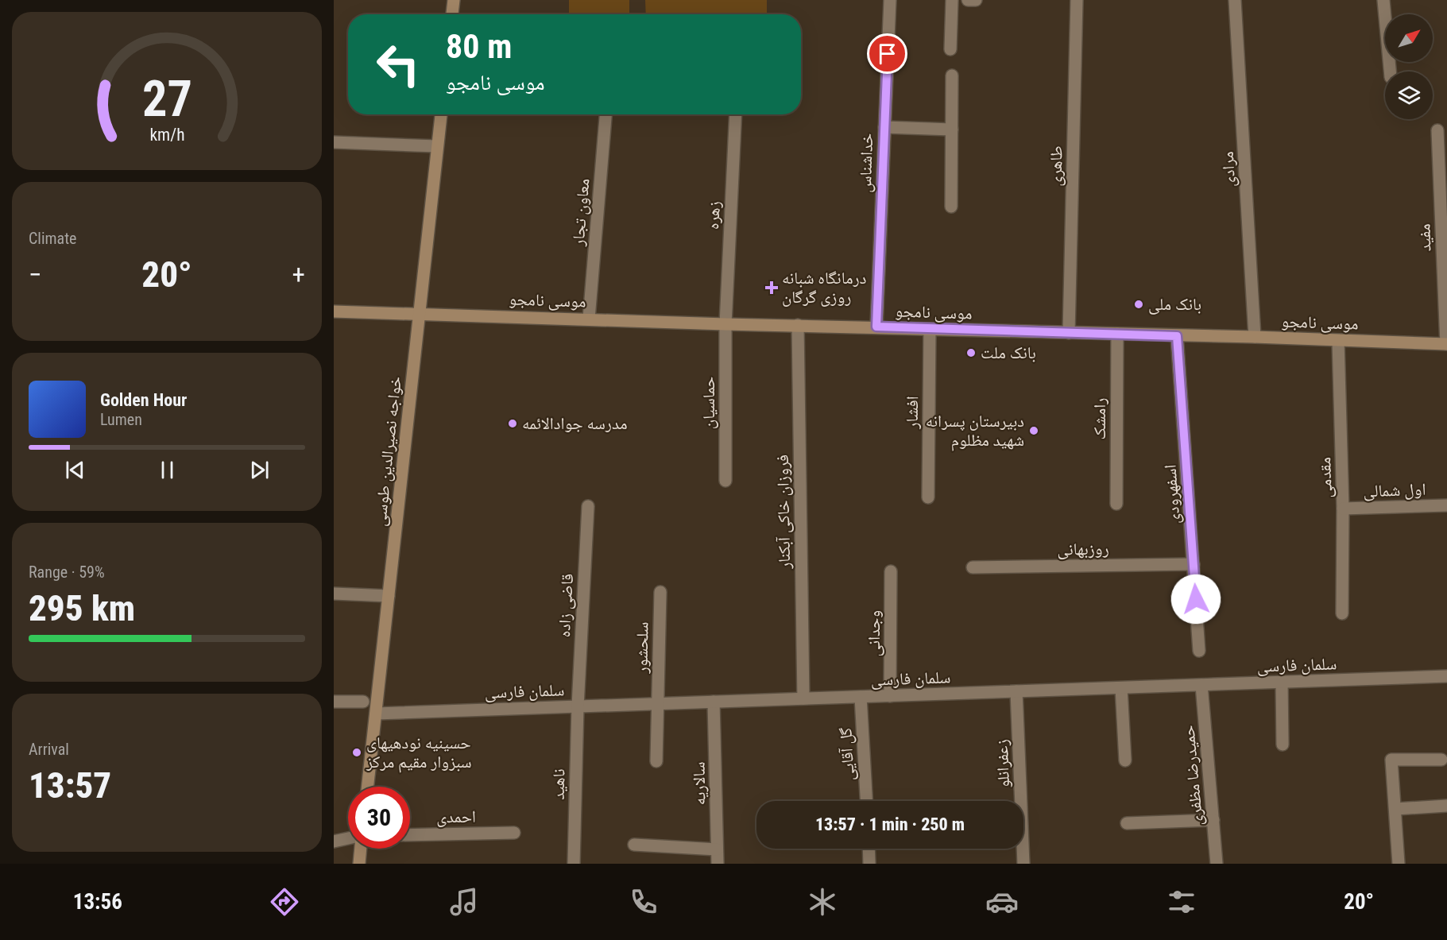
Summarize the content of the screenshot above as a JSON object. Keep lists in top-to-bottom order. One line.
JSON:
{"streets":{"main road":["موسی نامجو","خواجه نصیرالدین طوسی"],"street":["خداشناس","طاهری","مرادی","معاون تجار","زهره","مفید","حماسیان","افشار","رامشک","مقدمی","اول شمالی","اسفهرودی","فروزان خاکی آبکنار","روزبهانی","قاضی زاده","وجدانی","سلحشور","سلمان فارسی","گل آقایی","زعفرانلو","حمیدرضا مظفری","سالاریه","ناهید","احمدی"]},"crossings":[["خداشناس","موسی نامجو"],["طاهری","موسی نامجو"],["مرادی","موسی نامجو"],["معاون تجار","موسی نامجو"],["زهره","موسی نامجو"],["زهره","حماسیان"],["مفید","موسی نامجو"],["موسی نامجو","حماسیان"],["موسی نامجو","افشار"],["موسی نامجو","رامشک"],["موسی نامجو","خواجه نصیرالدین طوسی"],["موسی نامجو","مقدمی"],["موسی نامجو","اسفهرودی"],["موسی نامجو","فروزان خاکی آبکنار"],["خواجه نصیرالدین طوسی","سلمان فارسی"],["مقدمی","اول شمالی"],["اسفهرودی","روزبهانی"],["فروزان خاکی آبکنار","سلمان فارسی"],["قاضی زاده","سلمان فارسی"],["قاضی زاده","ناهید"],["وجدانی","سلمان فارسی"],["سلحشور","سلمان فارسی"],["سلمان فارسی","گل آقایی"],["سلمان فارسی","زعفرانلو"],["سلمان فارسی","حمیدرضا مظفری"],["سلمان فارسی","سالاریه"],["سلمان فارسی","ناهید"]],"places":{"health":["درمانگاه شبانه روزی گرگان"],"other":["بانک ملی","بانک ملت","مدرسه جوادالائمه","دبیرستان پسرانه شهید مظلوم","حسینیه نودهیهای سبزوار مقیم مرکز"]},"north":"top right","page":{"turn":["80 m","موسی نامجو"],"tile":["Climate",["Range · 59%","295 km"],["Arrival","13:57"]],"heat":["−","20°","+"],"song":["Golden Hour","Lumen"],"limit":"30","trip":"13:57 · 1 min · 250 m","tabs":["13:56","20°"],"gauge":["27","km/h"]}}
